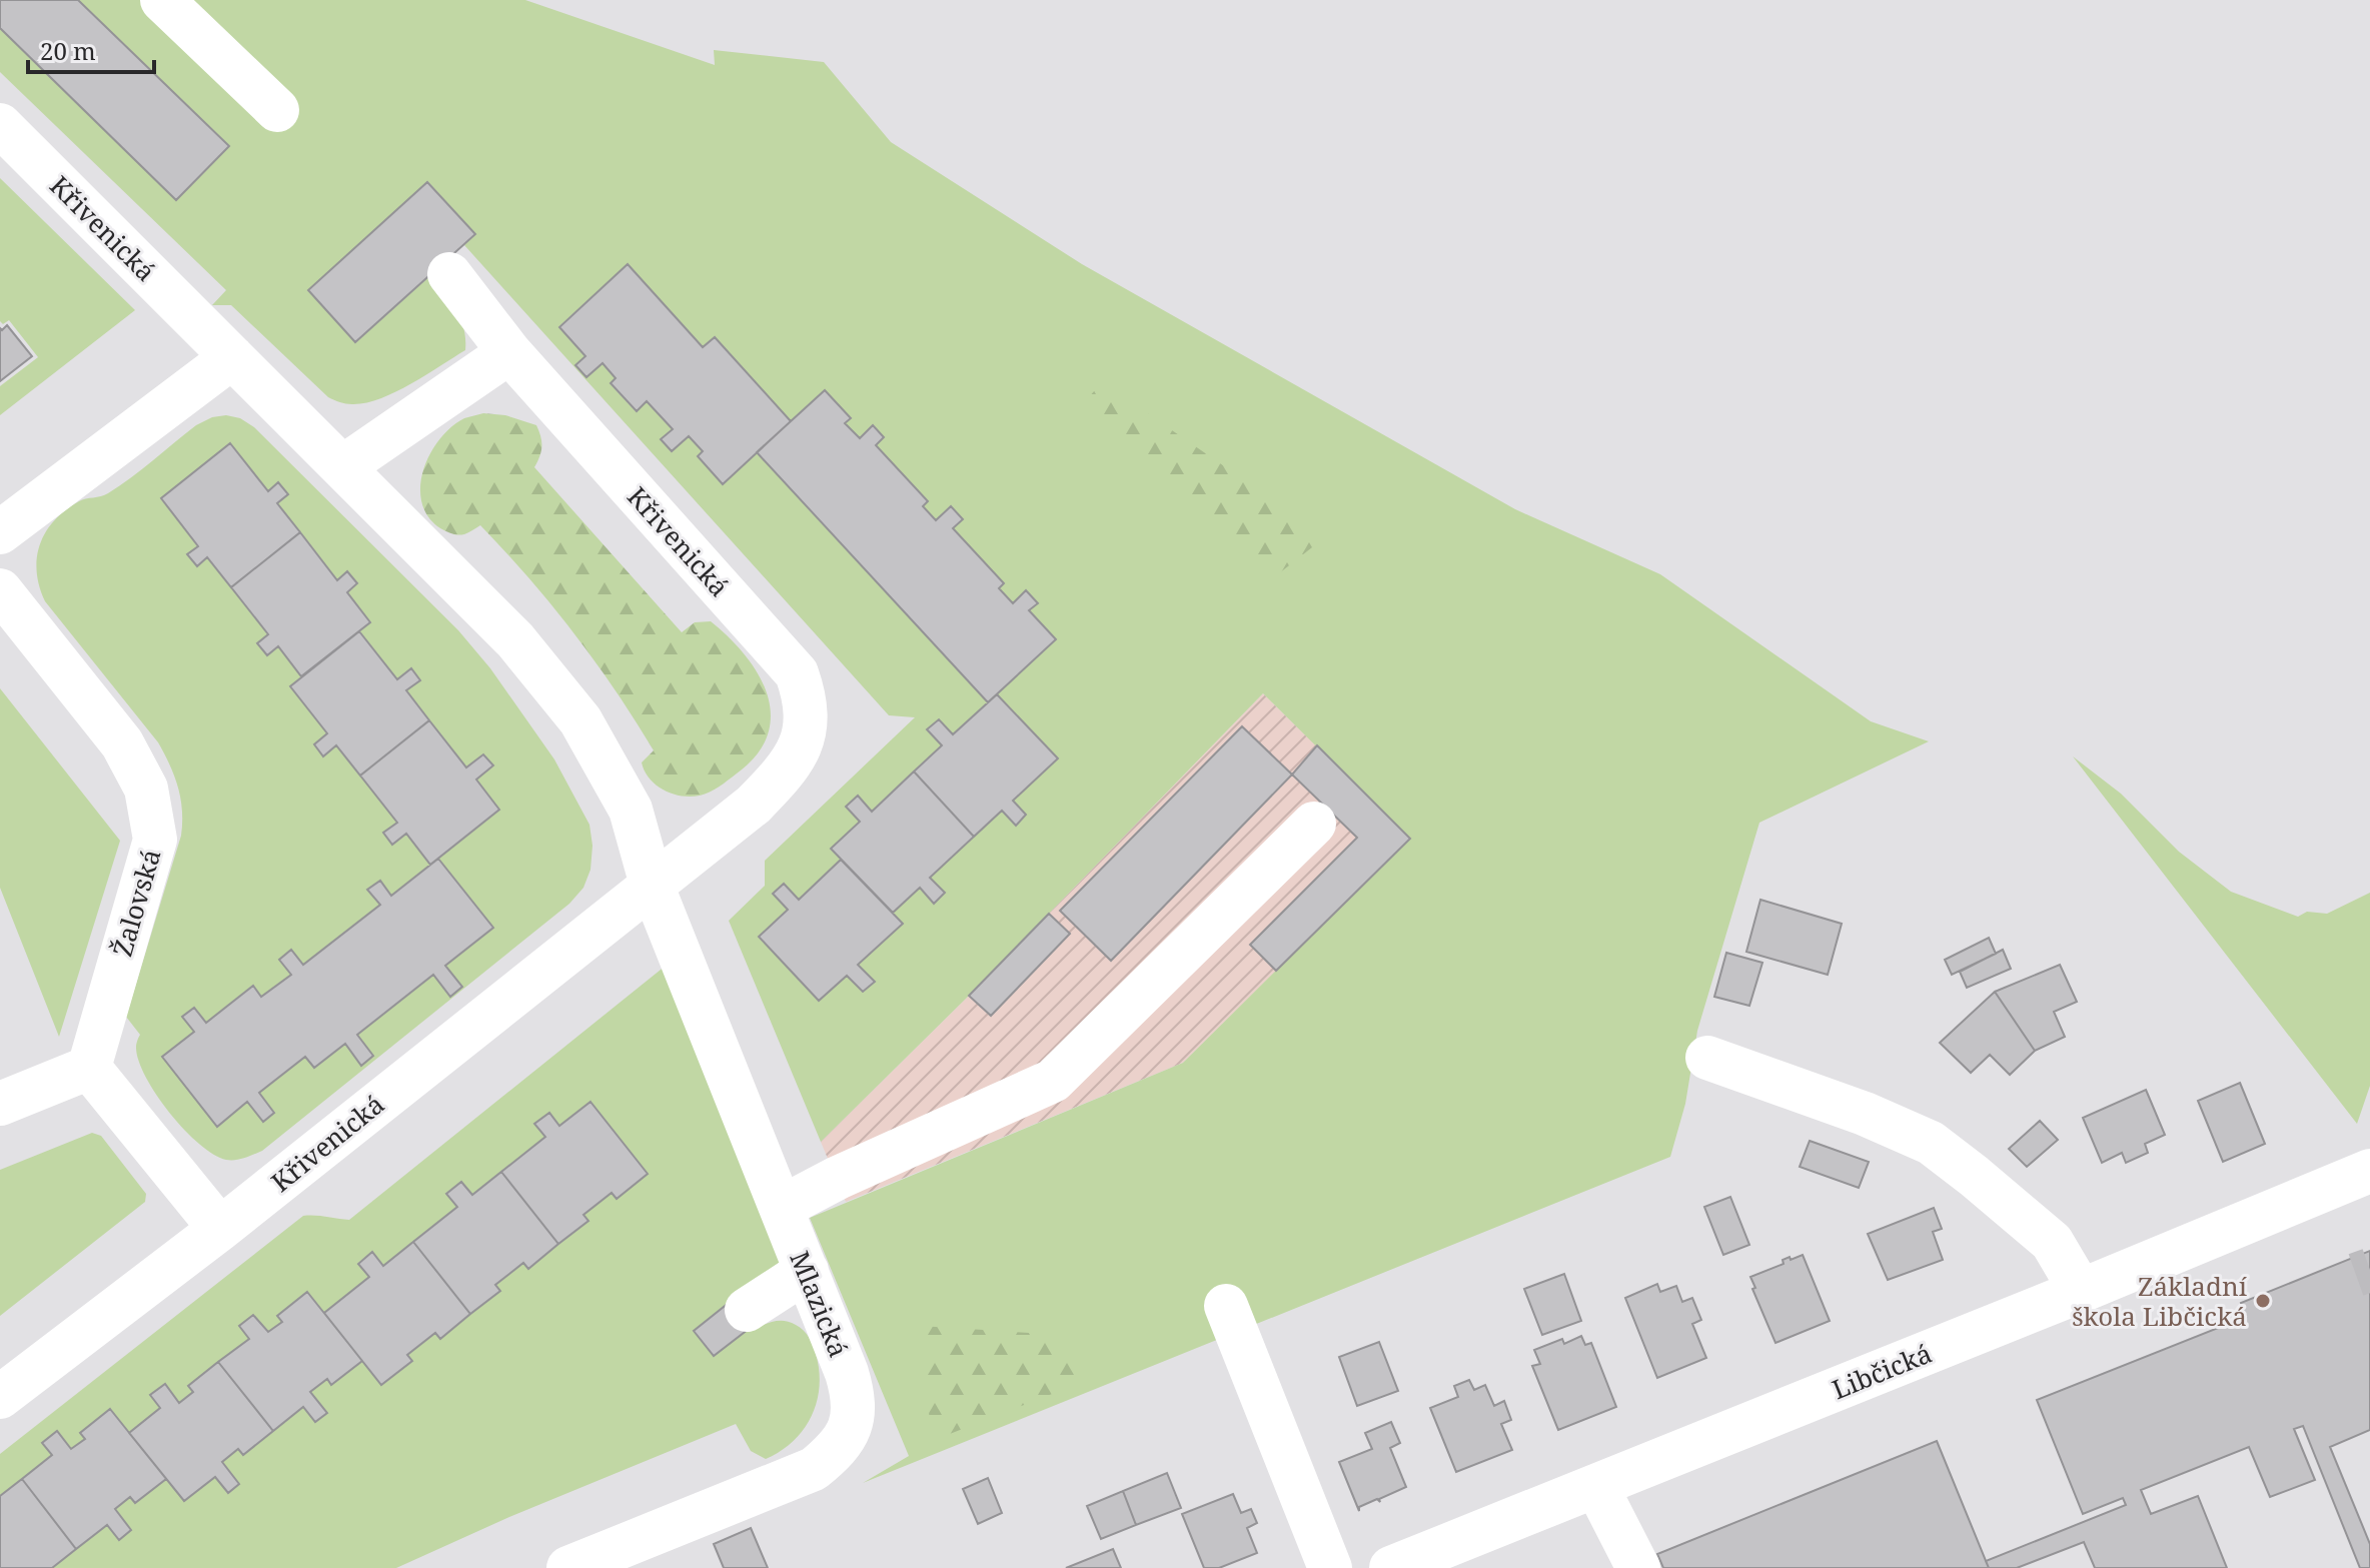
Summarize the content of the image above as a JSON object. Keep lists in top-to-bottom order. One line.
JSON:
{"streets":{"street":["Křivenická","Žalovská","Mlazická","Libčická"]},"crossings":[["Křivenická","Mlazická"]],"places":["Základní škola Libčická"],"scale_bar":"20 m"}
